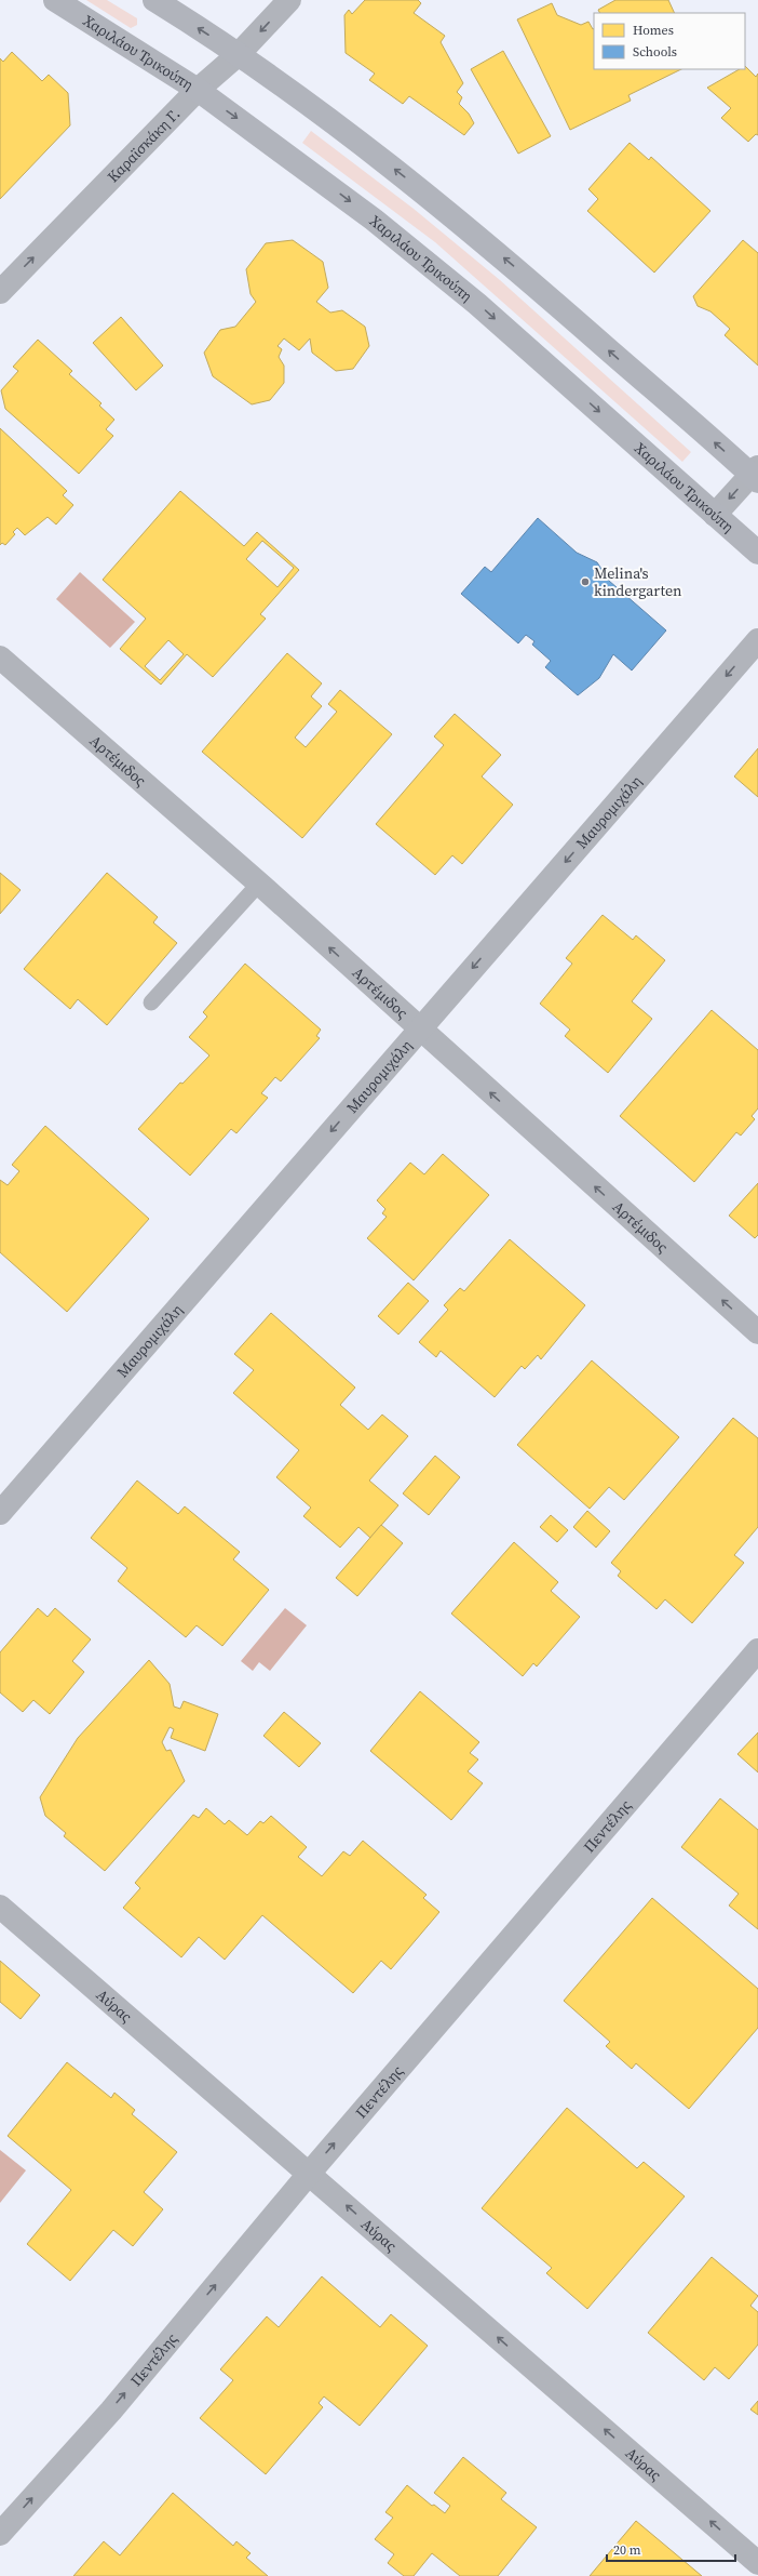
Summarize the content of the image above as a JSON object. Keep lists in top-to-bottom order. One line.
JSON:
{"streets":{"street":["Χαριλάου Τρικούπη","Καραϊσκάκη Γ.","Αρτέμιδος","Μαυρομιχάλη","Πεντέλης","Αύρας"]},"crossings":[["Χαριλάου Τρικούπη","Καραϊσκάκη Γ."],["Αρτέμιδος","Μαυρομιχάλη"],["Πεντέλης","Αύρας"]],"one_way":["Αρτέμιδος","Μαυρομιχάλη","Πεντέλης","Αύρας"],"places":["Melina's kindergarten"],"legend":["Homes","Schools"],"scale_bar":"20 m"}
